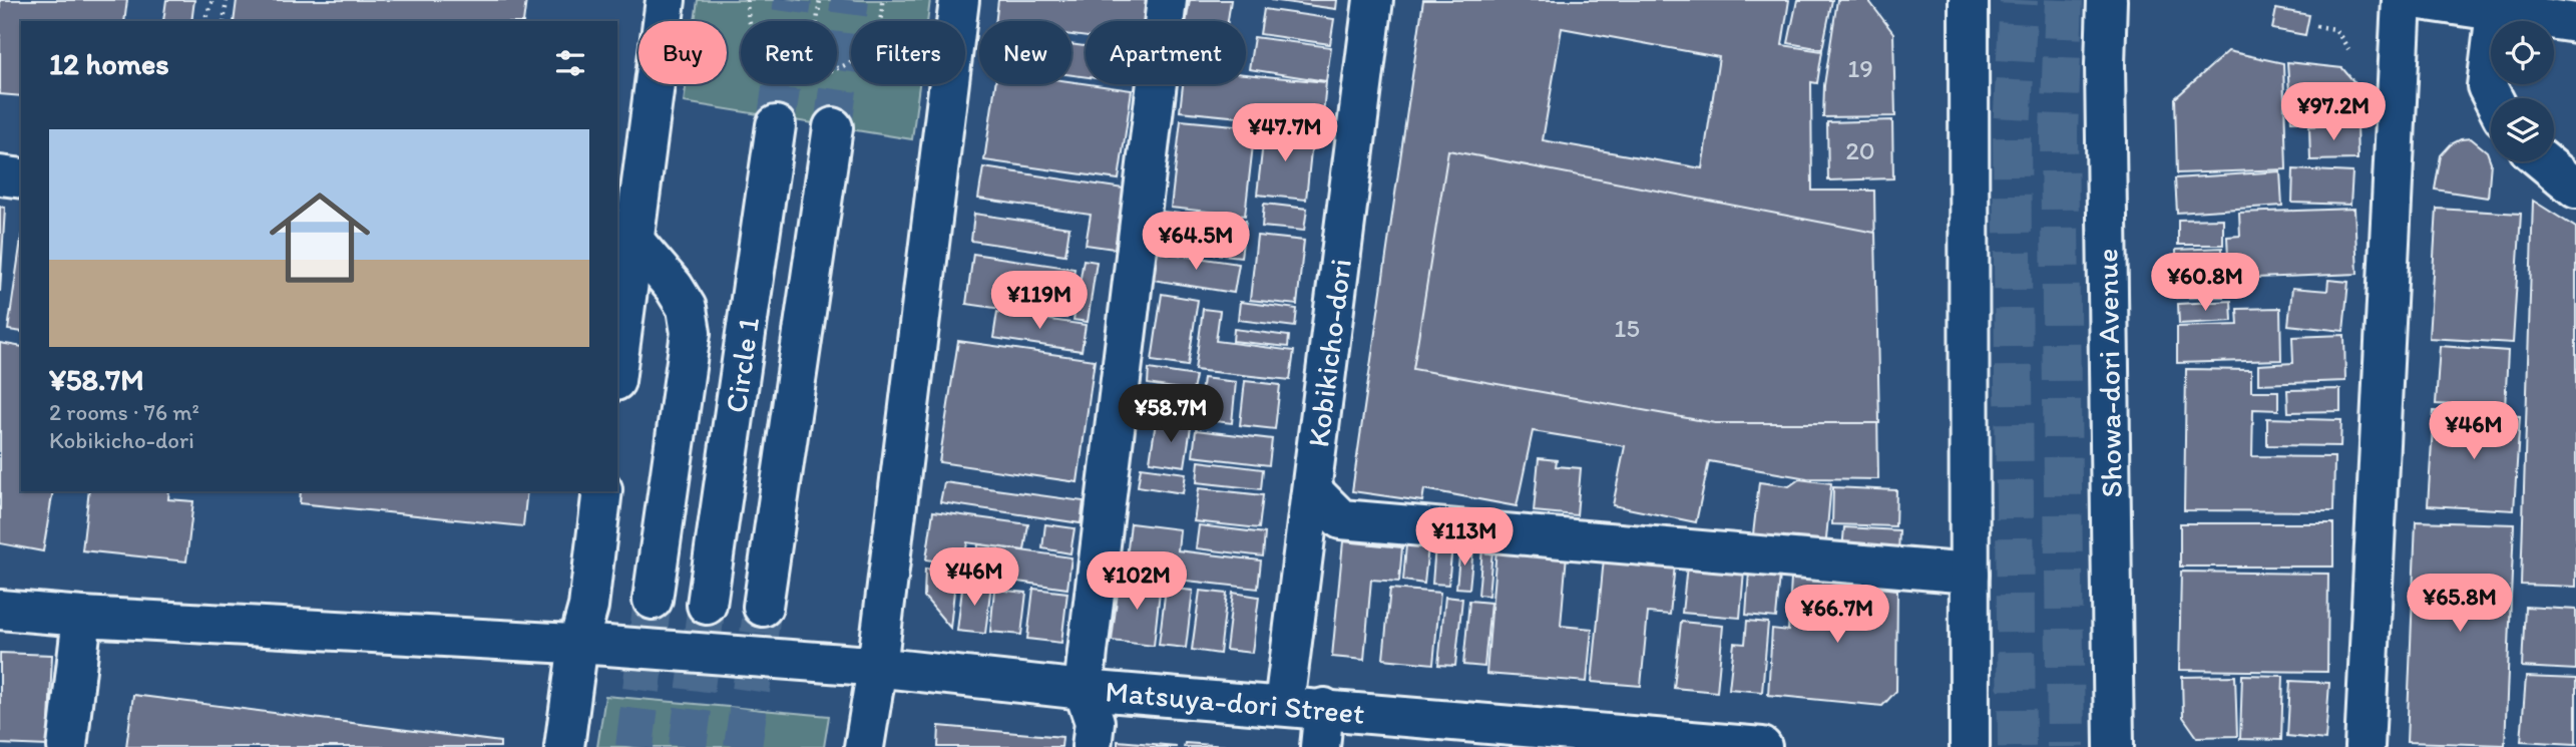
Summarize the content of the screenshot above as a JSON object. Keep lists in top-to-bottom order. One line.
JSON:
{"streets":{"main road":["Kobikicho-dori","Circle 1","Showa-dori Avenue","Matsuya-dori Street"]},"crossings":[["Kobikicho-dori","Matsuya-dori Street"]],"house_numbers":["19","20","15"],"page":{"chip":["Buy","Rent","Filters","New","Apartment"],"heading":"12 homes","price":["¥97.2M","¥47.7M","¥64.5M","¥60.8M","¥119M","¥58.7M","¥46M","¥113M","¥46M","¥102M","¥65.8M","¥66.7M"],"list":[{"name":"¥58.7M","note":"2 rooms · 76 m² · Kobikicho-dori"}]}}
